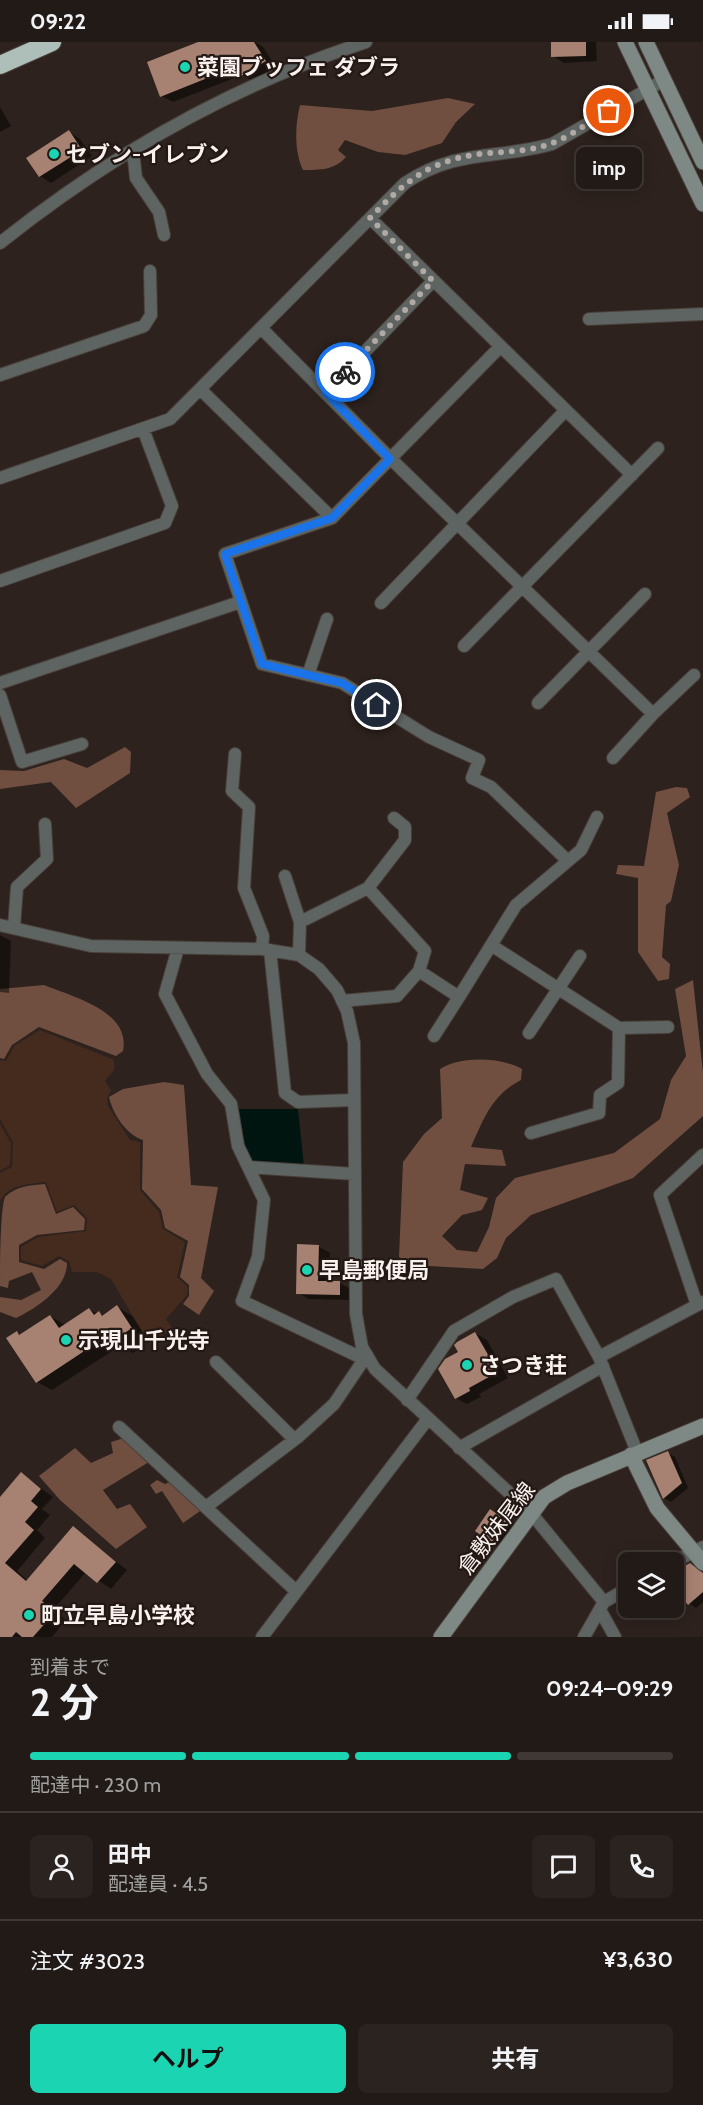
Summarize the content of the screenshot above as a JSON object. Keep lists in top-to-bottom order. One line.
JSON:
{"streets":{"main road":["倉敷妹尾線"]},"places":["菜園ブッフェ ダブラ","imp","セブン-イレブン","早島郵便局","示現山千光寺","さつき荘","町立早島小学校"],"page":{"status":"09:22","bubble":"imp","heading":["2 分","到着まで","09:24–09:29"],"panel":["田中","配達員 · 4.5","注文 #3023","¥3,630"],"bar":"配達中 · 230 m","buttons":["ヘルプ","共有"]}}
